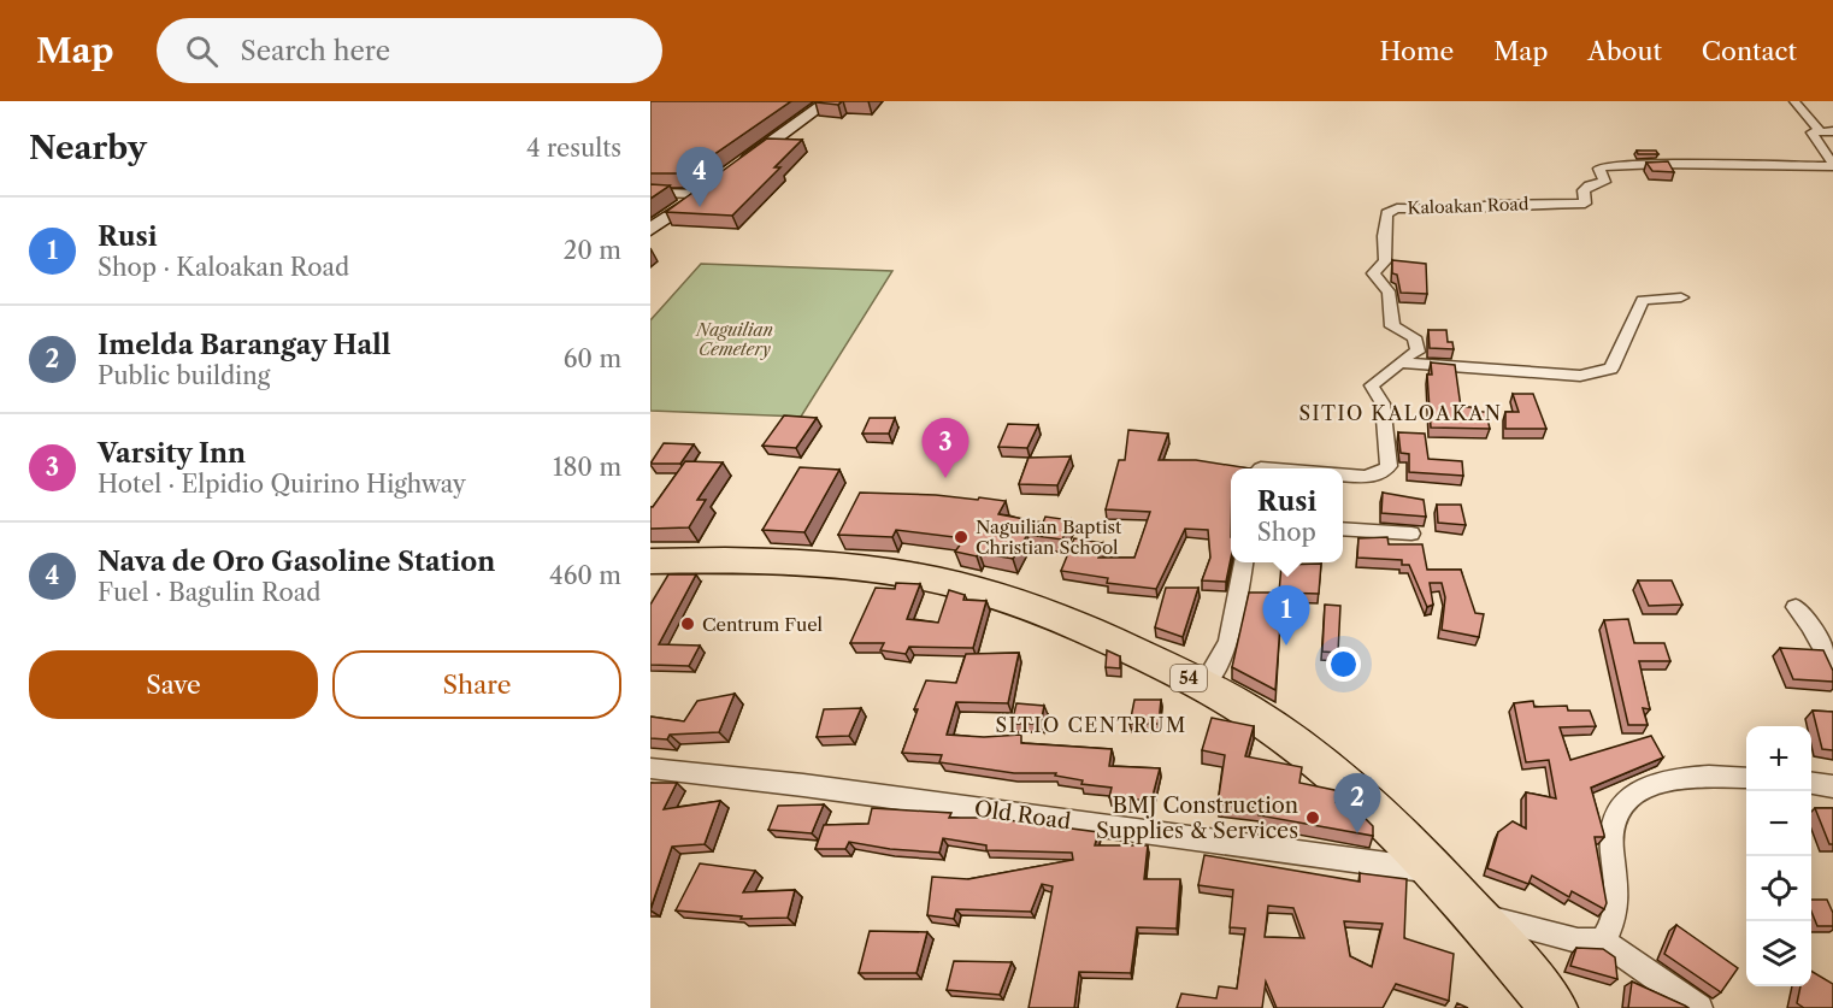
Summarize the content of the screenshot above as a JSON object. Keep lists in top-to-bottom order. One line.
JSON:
{"streets":{"highway":["54"],"street":["Kaloakan Road","Old Road"]},"crossings":[["54","Old Road"]],"districts":["SITIO KALOAKAN","SITIO CENTRUM"],"parks":["Naguilian Cemetery"],"places":["Naguilian Baptist Christian School","Centrum Fuel","BMJ Construction Supplies & Services"],"page":{"header":"Map","search":"Search here","nav":["Home","Map","About","Contact"],"heading":["Nearby","4 results"],"pins":["4","3","1","2"],"list":[{"mark":"1","name":"Rusi","note":"Shop · Kaloakan Road","value":"20 m"},{"mark":"2","name":"Imelda Barangay Hall","note":"Public building","value":"60 m"},{"mark":"3","name":"Varsity Inn","note":"Hotel · Elpidio Quirino Highway","value":"180 m"},{"mark":"4","name":"Nava de Oro Gasoline Station","note":"Fuel · Bagulin Road","value":"460 m"}],"popup":["Rusi","Shop"],"buttons":["Save","Share"],"map_buttons":["+","−"]}}
